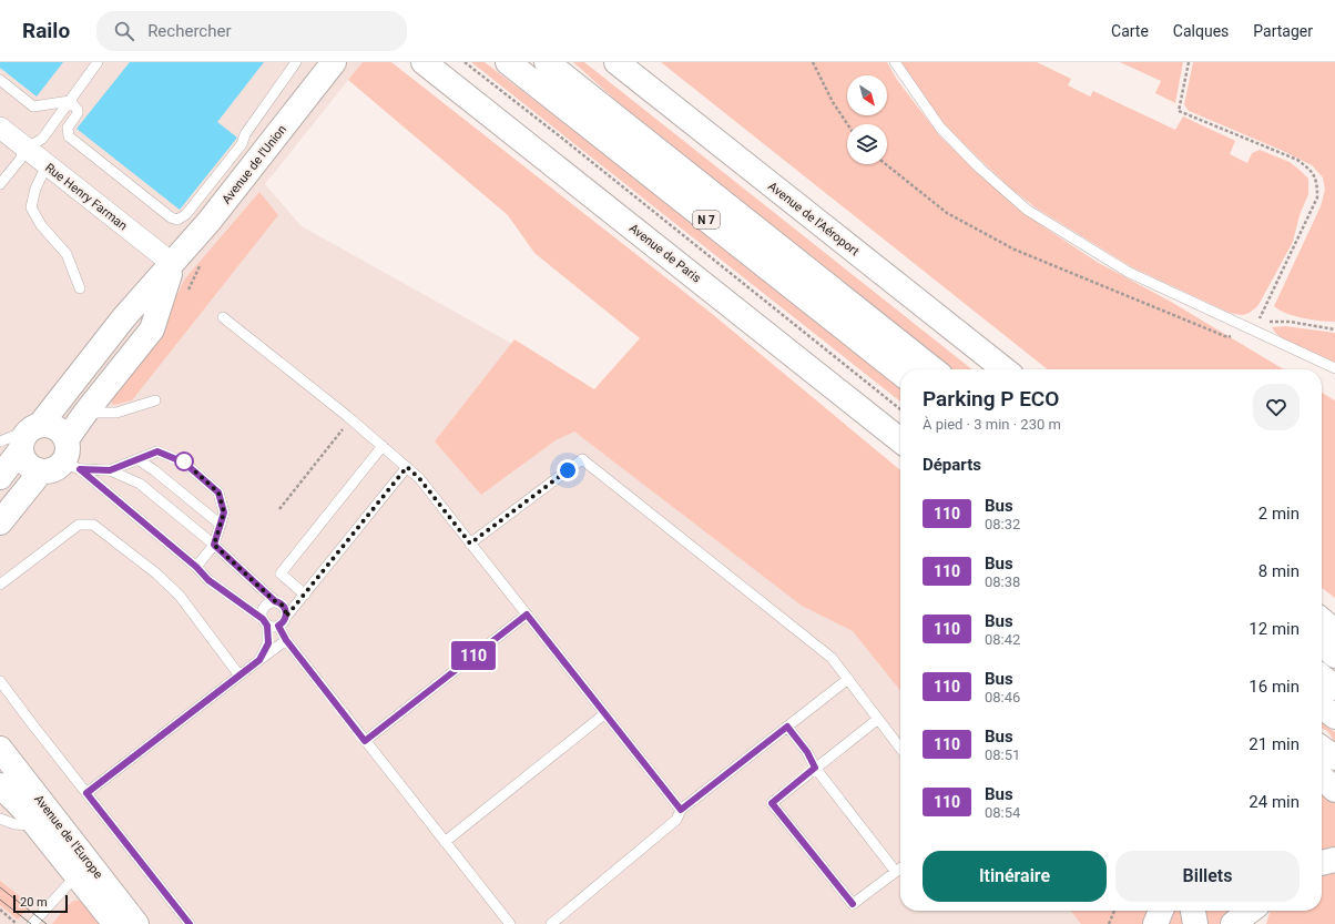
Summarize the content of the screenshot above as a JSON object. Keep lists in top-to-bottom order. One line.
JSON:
{"streets":{"main road":["Avenue de l'Union","Avenue de l'Aéroport","N 7","Avenue de Paris","Avenue de l'Europe"],"street":["Rue Henry Farman"]},"crossings":[["Avenue de l'Union","Rue Henry Farman"]],"lines":["bus line 110"],"scale_bar":"20 m","north":"bottom right","page":{"header":"Railo","search":"Rechercher","nav":["Carte","Calques","Partager"],"on_map":"110","heading":[["Parking P ECO","À pied · 3 min · 230 m"],"Départs"],"list":[{"mark":"110","name":"Bus","note":"08:32","value":"2 min"},{"mark":"110","name":"Bus","note":"08:38","value":"8 min"},{"mark":"110","name":"Bus","note":"08:42","value":"12 min"},{"mark":"110","name":"Bus","note":"08:46","value":"16 min"},{"mark":"110","name":"Bus","note":"08:51","value":"21 min"},{"mark":"110","name":"Bus","note":"08:54","value":"24 min"}],"buttons":["Itinéraire","Billets"],"scale":"20 m"}}
